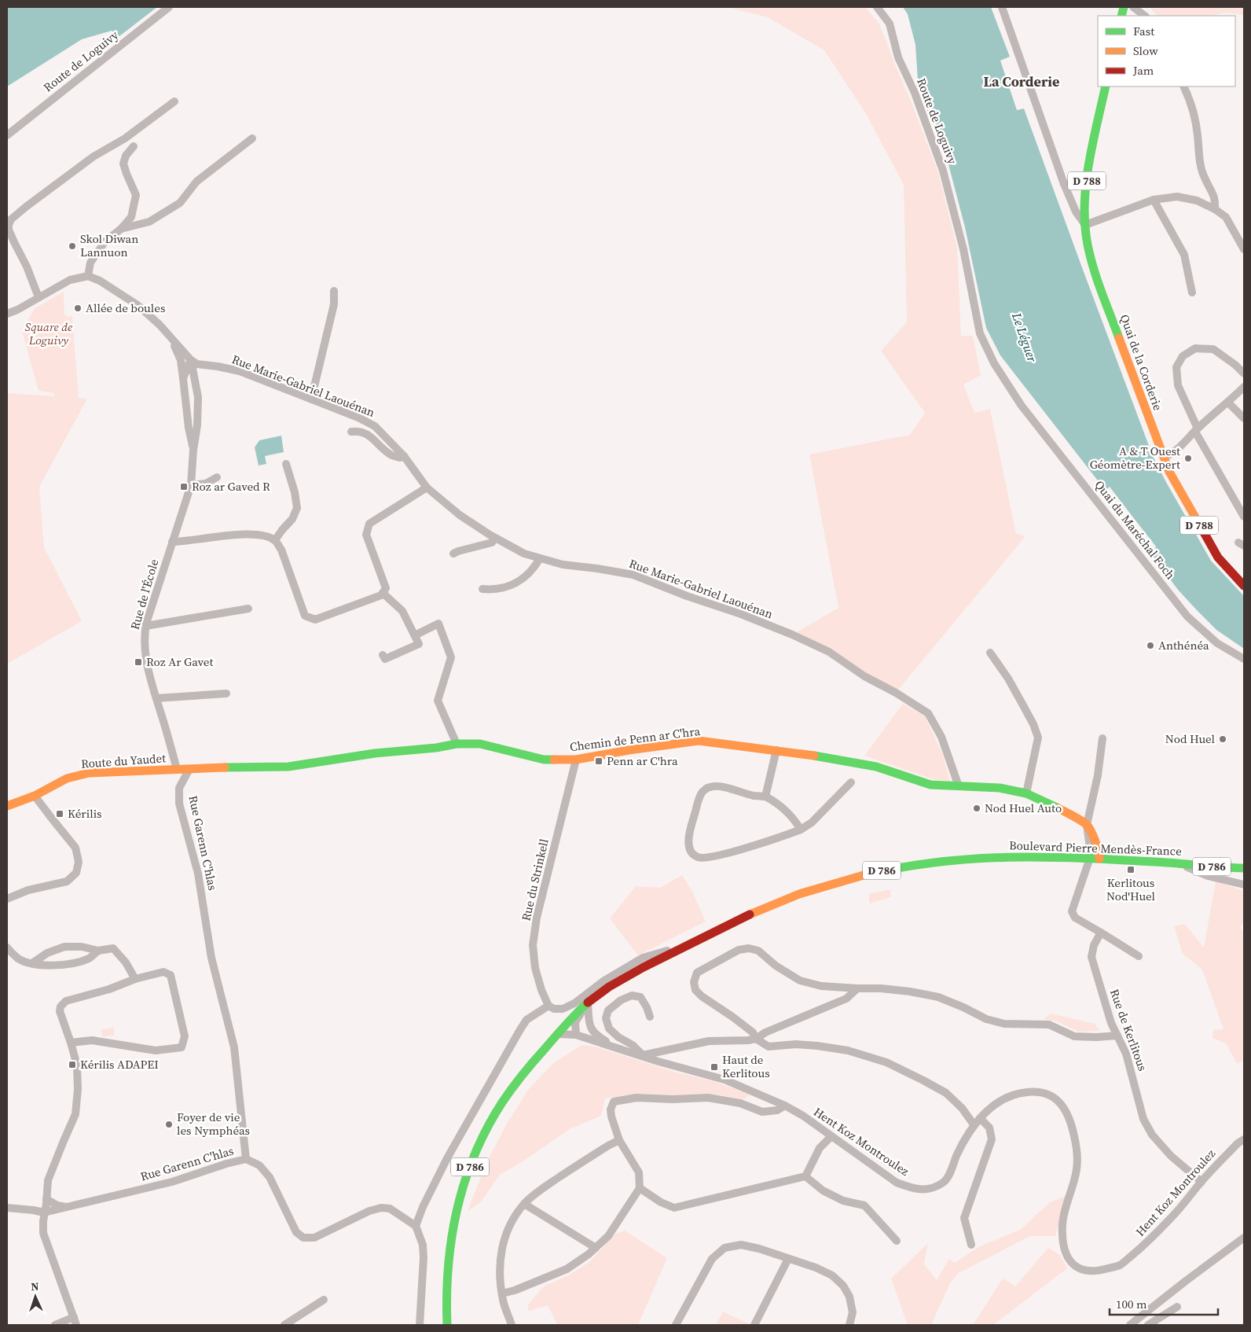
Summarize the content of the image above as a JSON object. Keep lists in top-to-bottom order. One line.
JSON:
{"streets":{"main road":["D 788","Quai de la Corderie","Chemin de Penn ar C'hra","Route du Yaudet","Boulevard Pierre Mendès-France","D 786"],"street":["Route de Loguivy","Rue Marie-Gabriel Laouénan","Quai du Maréchal Foch","Rue de l'École","Rue Garenn C'hlas","Rue du Strinkell","Rue de Kerlitous","Hent Koz Montroulez"]},"crossings":[["Route de Loguivy","Quai du Maréchal Foch"],["D 788","Quai de la Corderie"],["Rue Marie-Gabriel Laouénan","Rue de l'École"],["Rue Marie-Gabriel Laouénan","Chemin de Penn ar C'hra"],["Rue de l'École","Chemin de Penn ar C'hra"],["Rue de l'École","Route du Yaudet"],["Chemin de Penn ar C'hra","Route du Yaudet"],["Chemin de Penn ar C'hra","Rue Garenn C'hlas"],["Chemin de Penn ar C'hra","Rue du Strinkell"],["Boulevard Pierre Mendès-France","Hent Koz Montroulez"],["Rue de Kerlitous","Hent Koz Montroulez"]],"districts":["La Corderie"],"water":["Le Léguer"],"parks":["Square de Loguivy"],"places":{"other":["Skol Diwan Lannuon","Allée de boules","A & T Ouest Géomètre-Expert","Anthénéa","Nod Huel","Nod Huel Auto","Foyer de vie les Nymphéas"],"transit":["Roz ar Gaved R","Roz Ar Gavet","Penn ar C'hra","Kérilis","Kerlitous Nod'Huel","Kérilis ADAPEI","Haut de Kerlitous"]},"legend":["Fast","Slow","Jam"],"scale_bar":"100 m","north":"top"}
